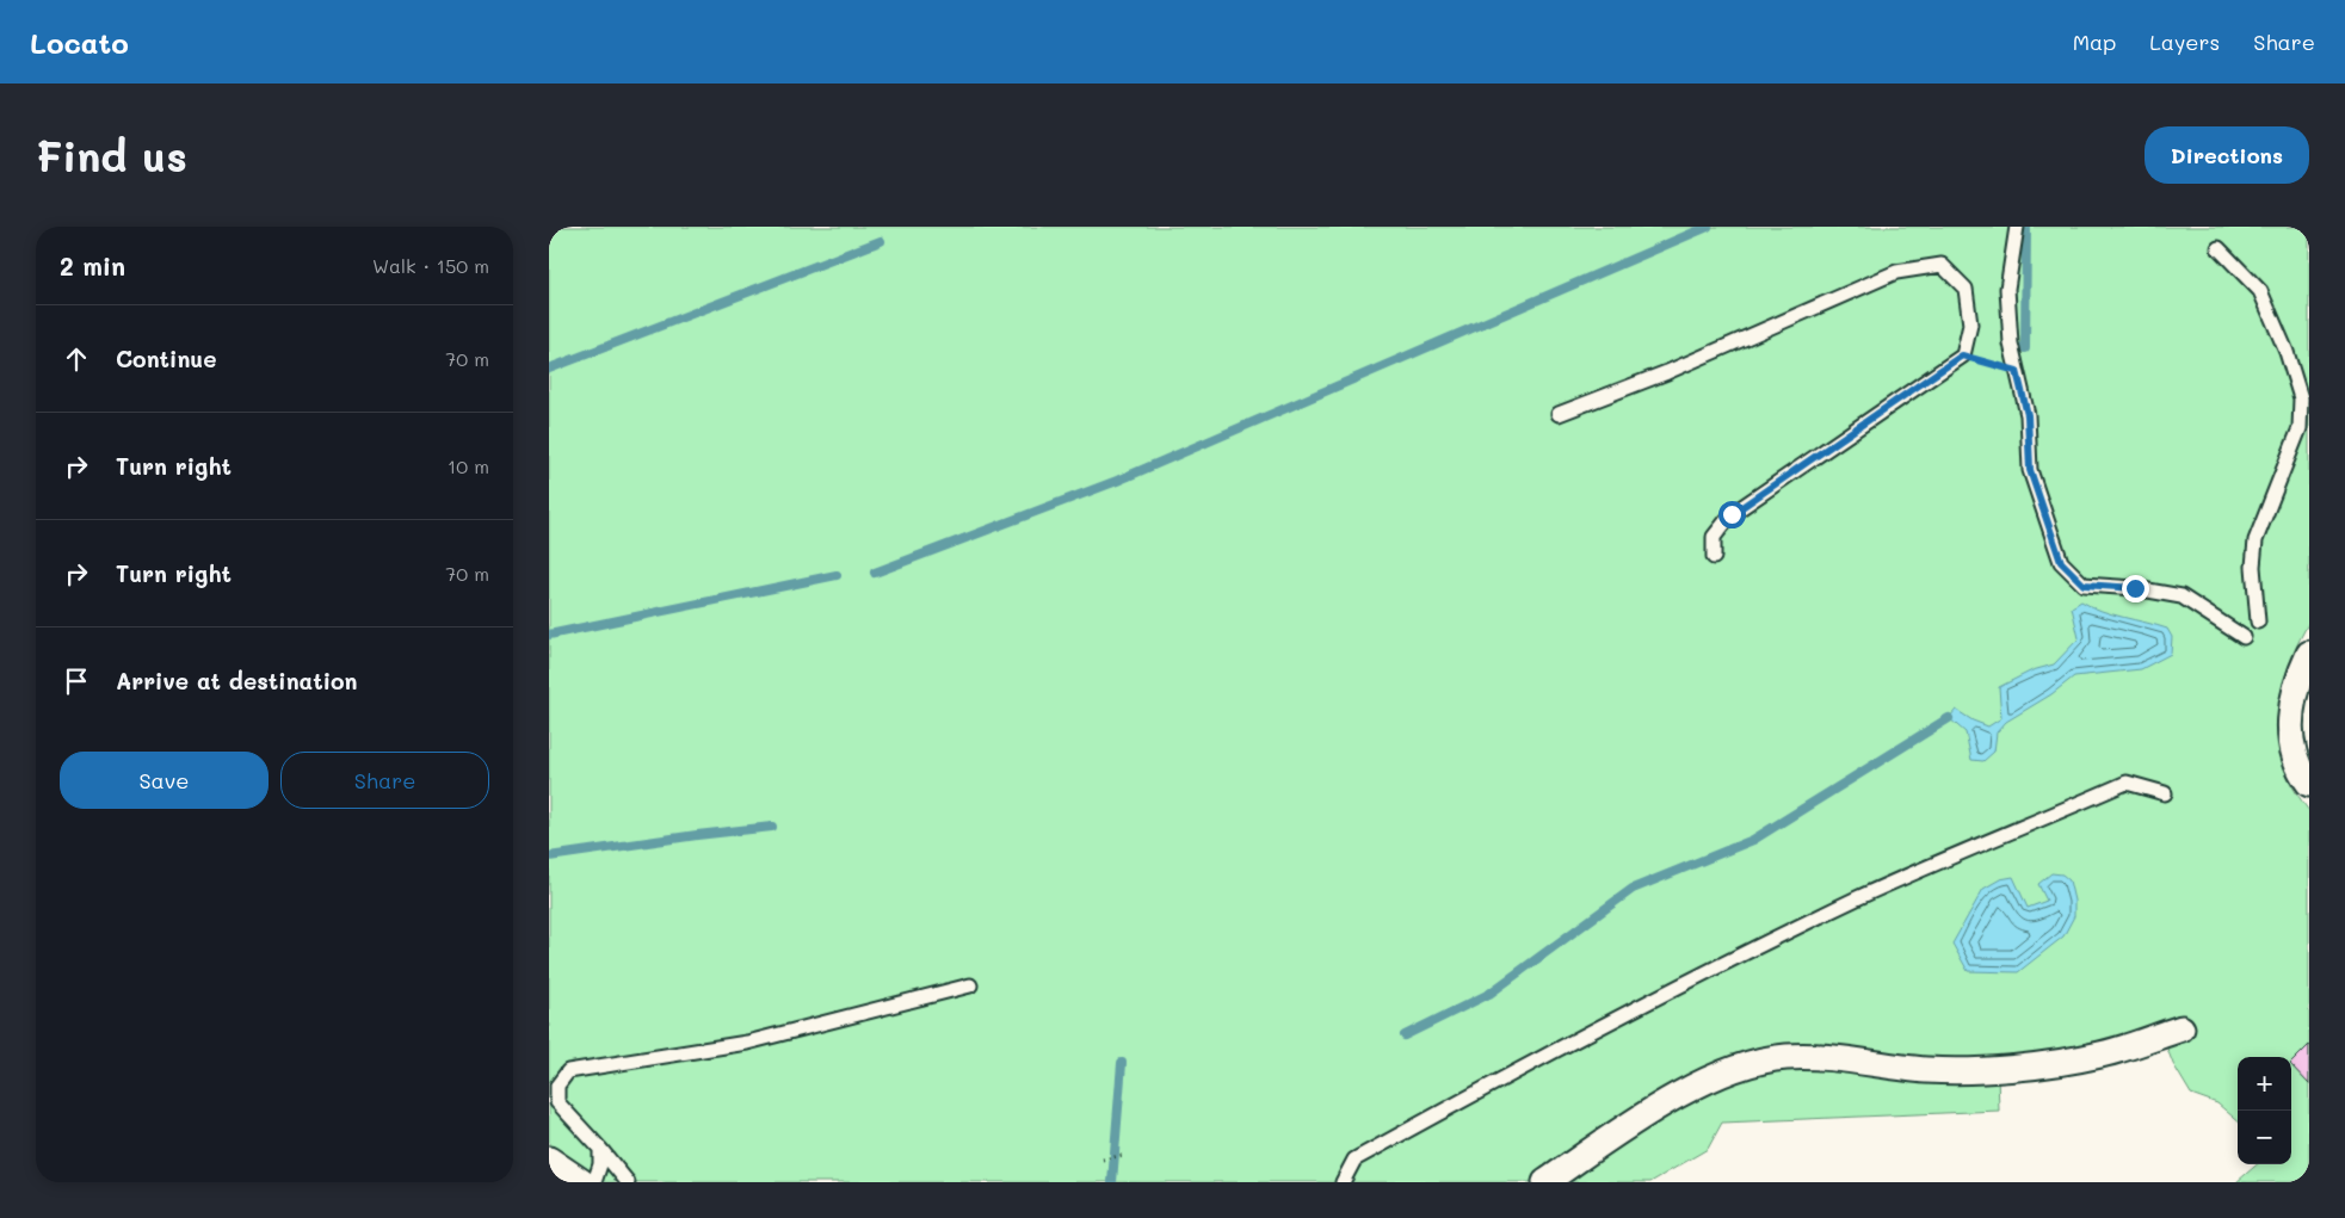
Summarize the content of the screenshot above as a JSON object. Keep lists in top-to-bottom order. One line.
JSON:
{"page":{"header":"Locato","nav":["Map","Layers","Share"],"buttons":["Directions",["Save","Share"]],"title":"Find us","heading":["2 min","Walk · 150 m"],"list":[["Continue","70 m"],["Turn right","10 m"],["Turn right","70 m"],"Arrive at destination"],"map_buttons":["+","−"]}}
